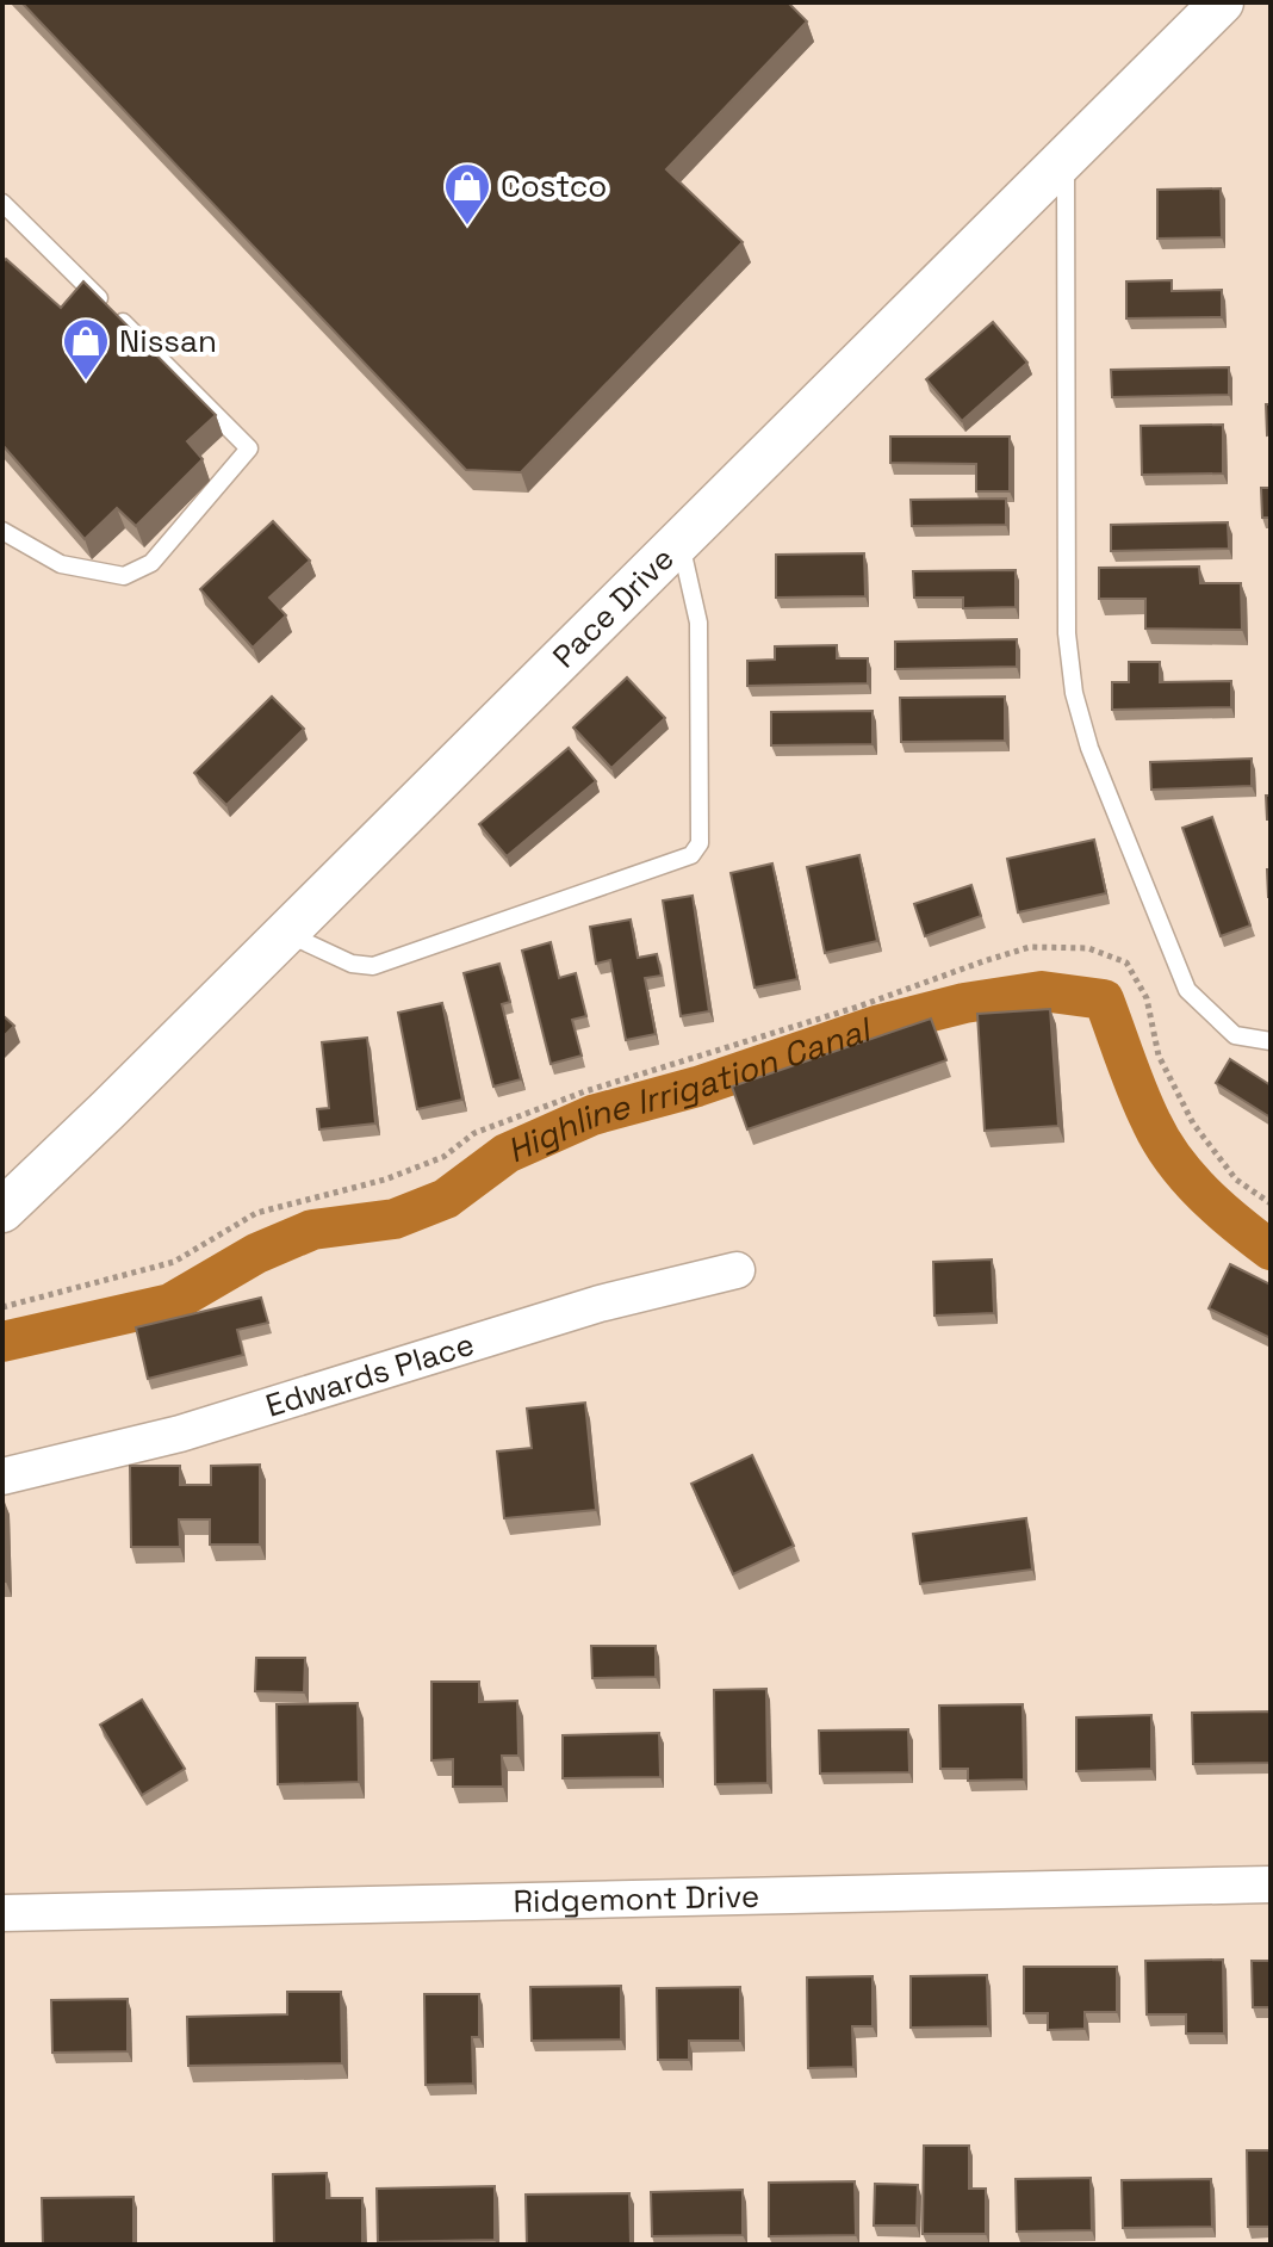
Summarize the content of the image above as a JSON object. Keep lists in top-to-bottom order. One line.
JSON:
{"streets":{"street":["Pace Drive","Edwards Place","Ridgemont Drive"]},"water":["Highline Irrigation Canal"],"places":{"shop":["Costco","Nissan"]}}
